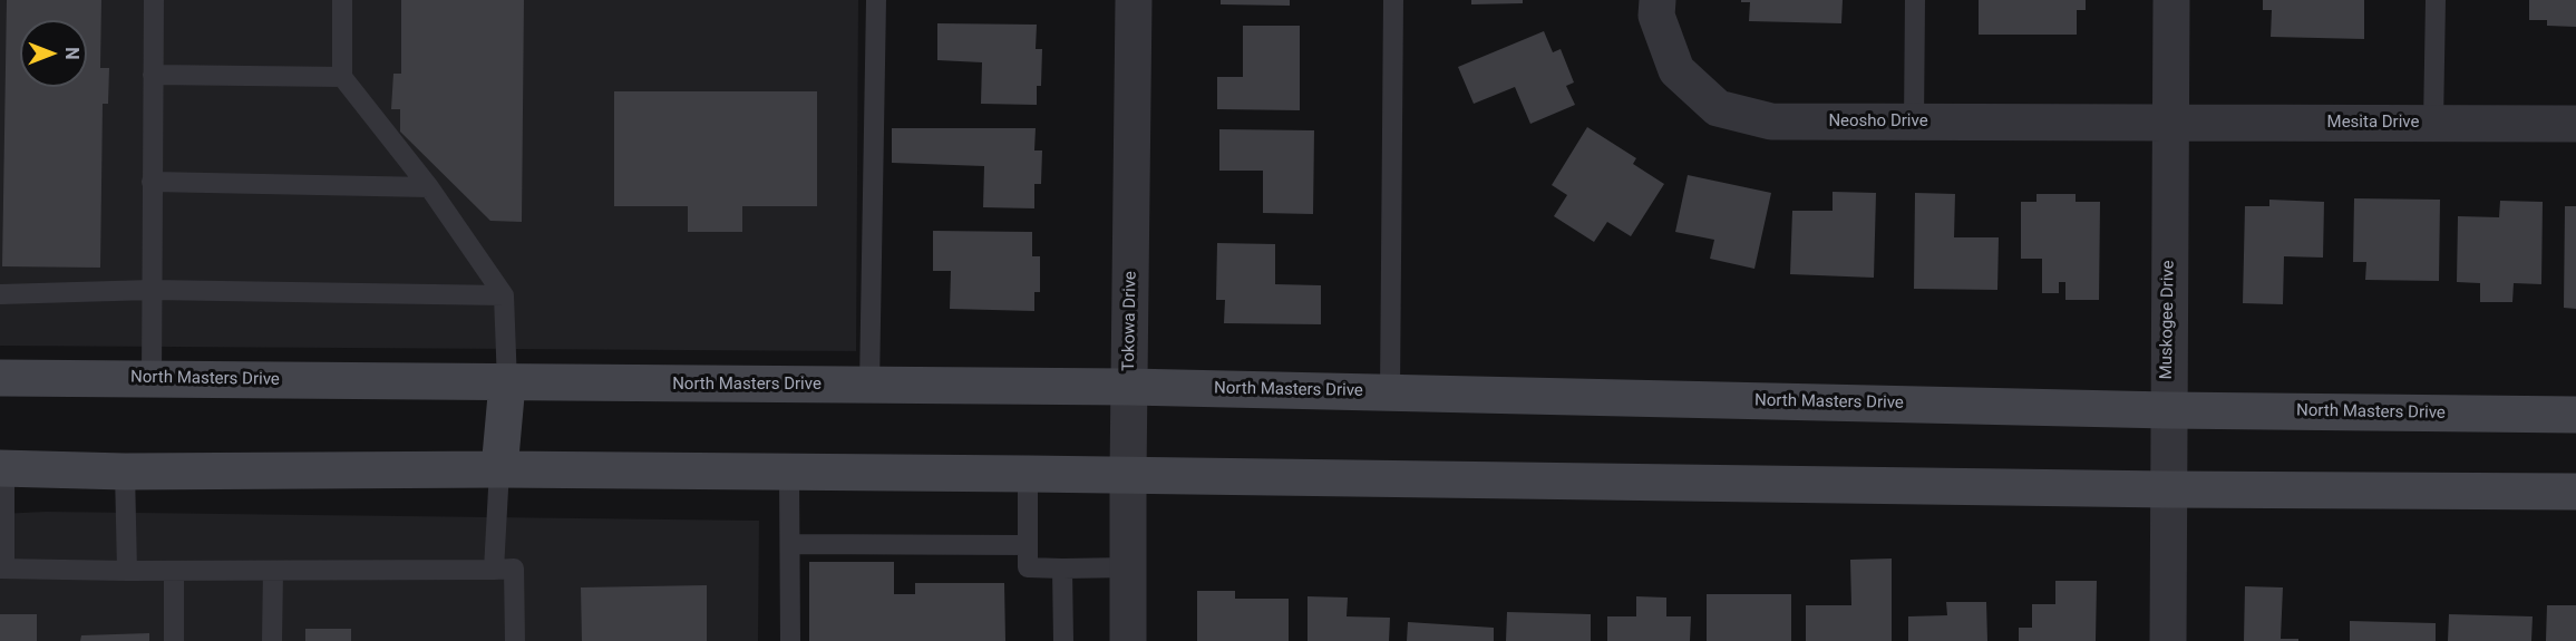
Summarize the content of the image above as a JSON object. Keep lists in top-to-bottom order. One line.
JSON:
{"streets":{"main road":["North Masters Drive"],"street":["Neosho Drive","Mesita Drive","Muskogee Drive","Tokowa Drive"]},"crossings":[["Neosho Drive","Mesita Drive"],["Neosho Drive","Muskogee Drive"],["Mesita Drive","Muskogee Drive"],["Muskogee Drive","North Masters Drive"],["Tokowa Drive","North Masters Drive"]],"north":"right"}
